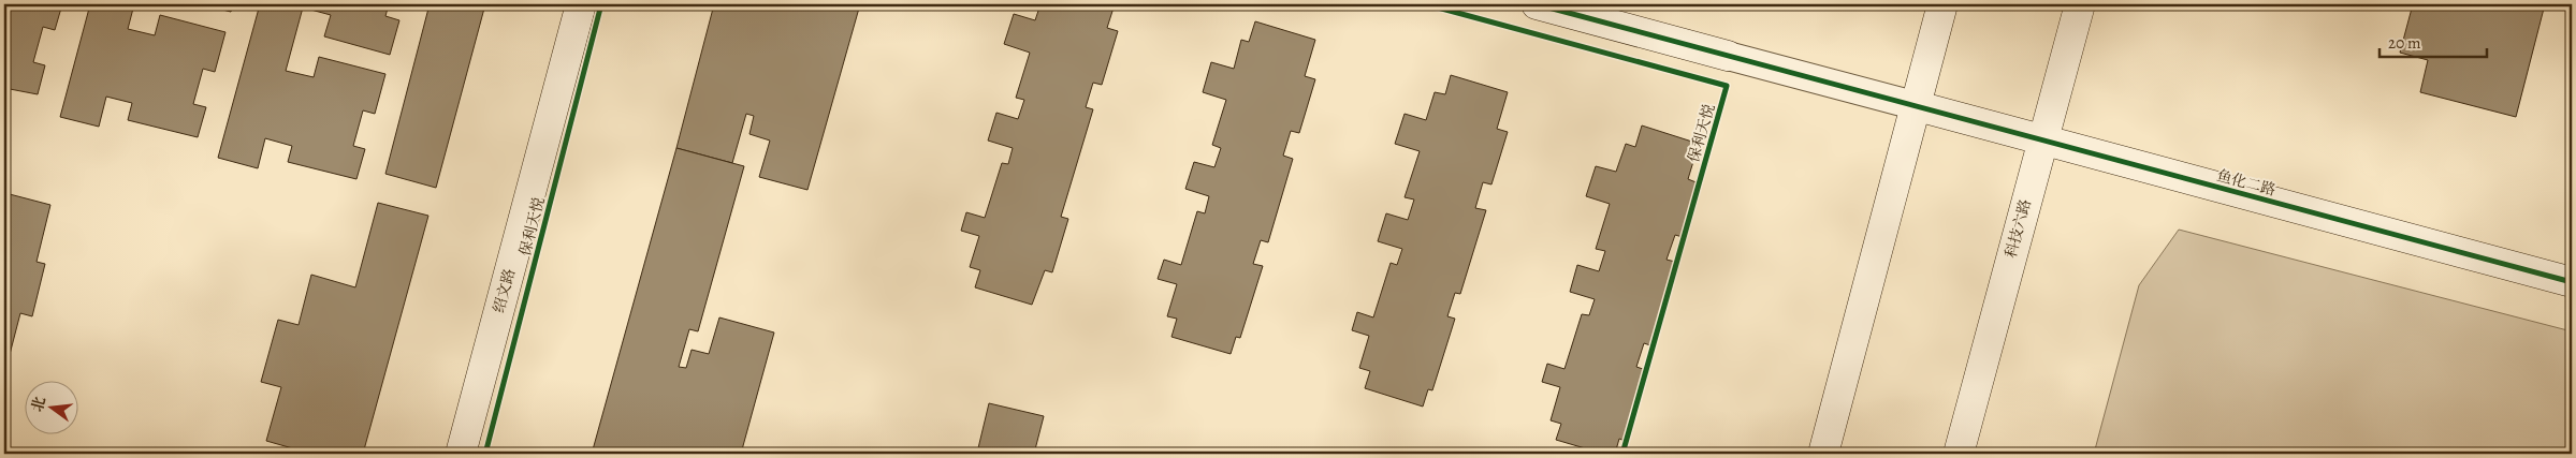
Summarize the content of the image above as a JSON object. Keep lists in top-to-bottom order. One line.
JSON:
{"streets":{"street":["鱼化二路","科技六路","绍文路"],"cycle path":["保利天悦"]},"crossings":[["鱼化二路","科技六路"]],"scale_bar":"20 m","north":"left"}
